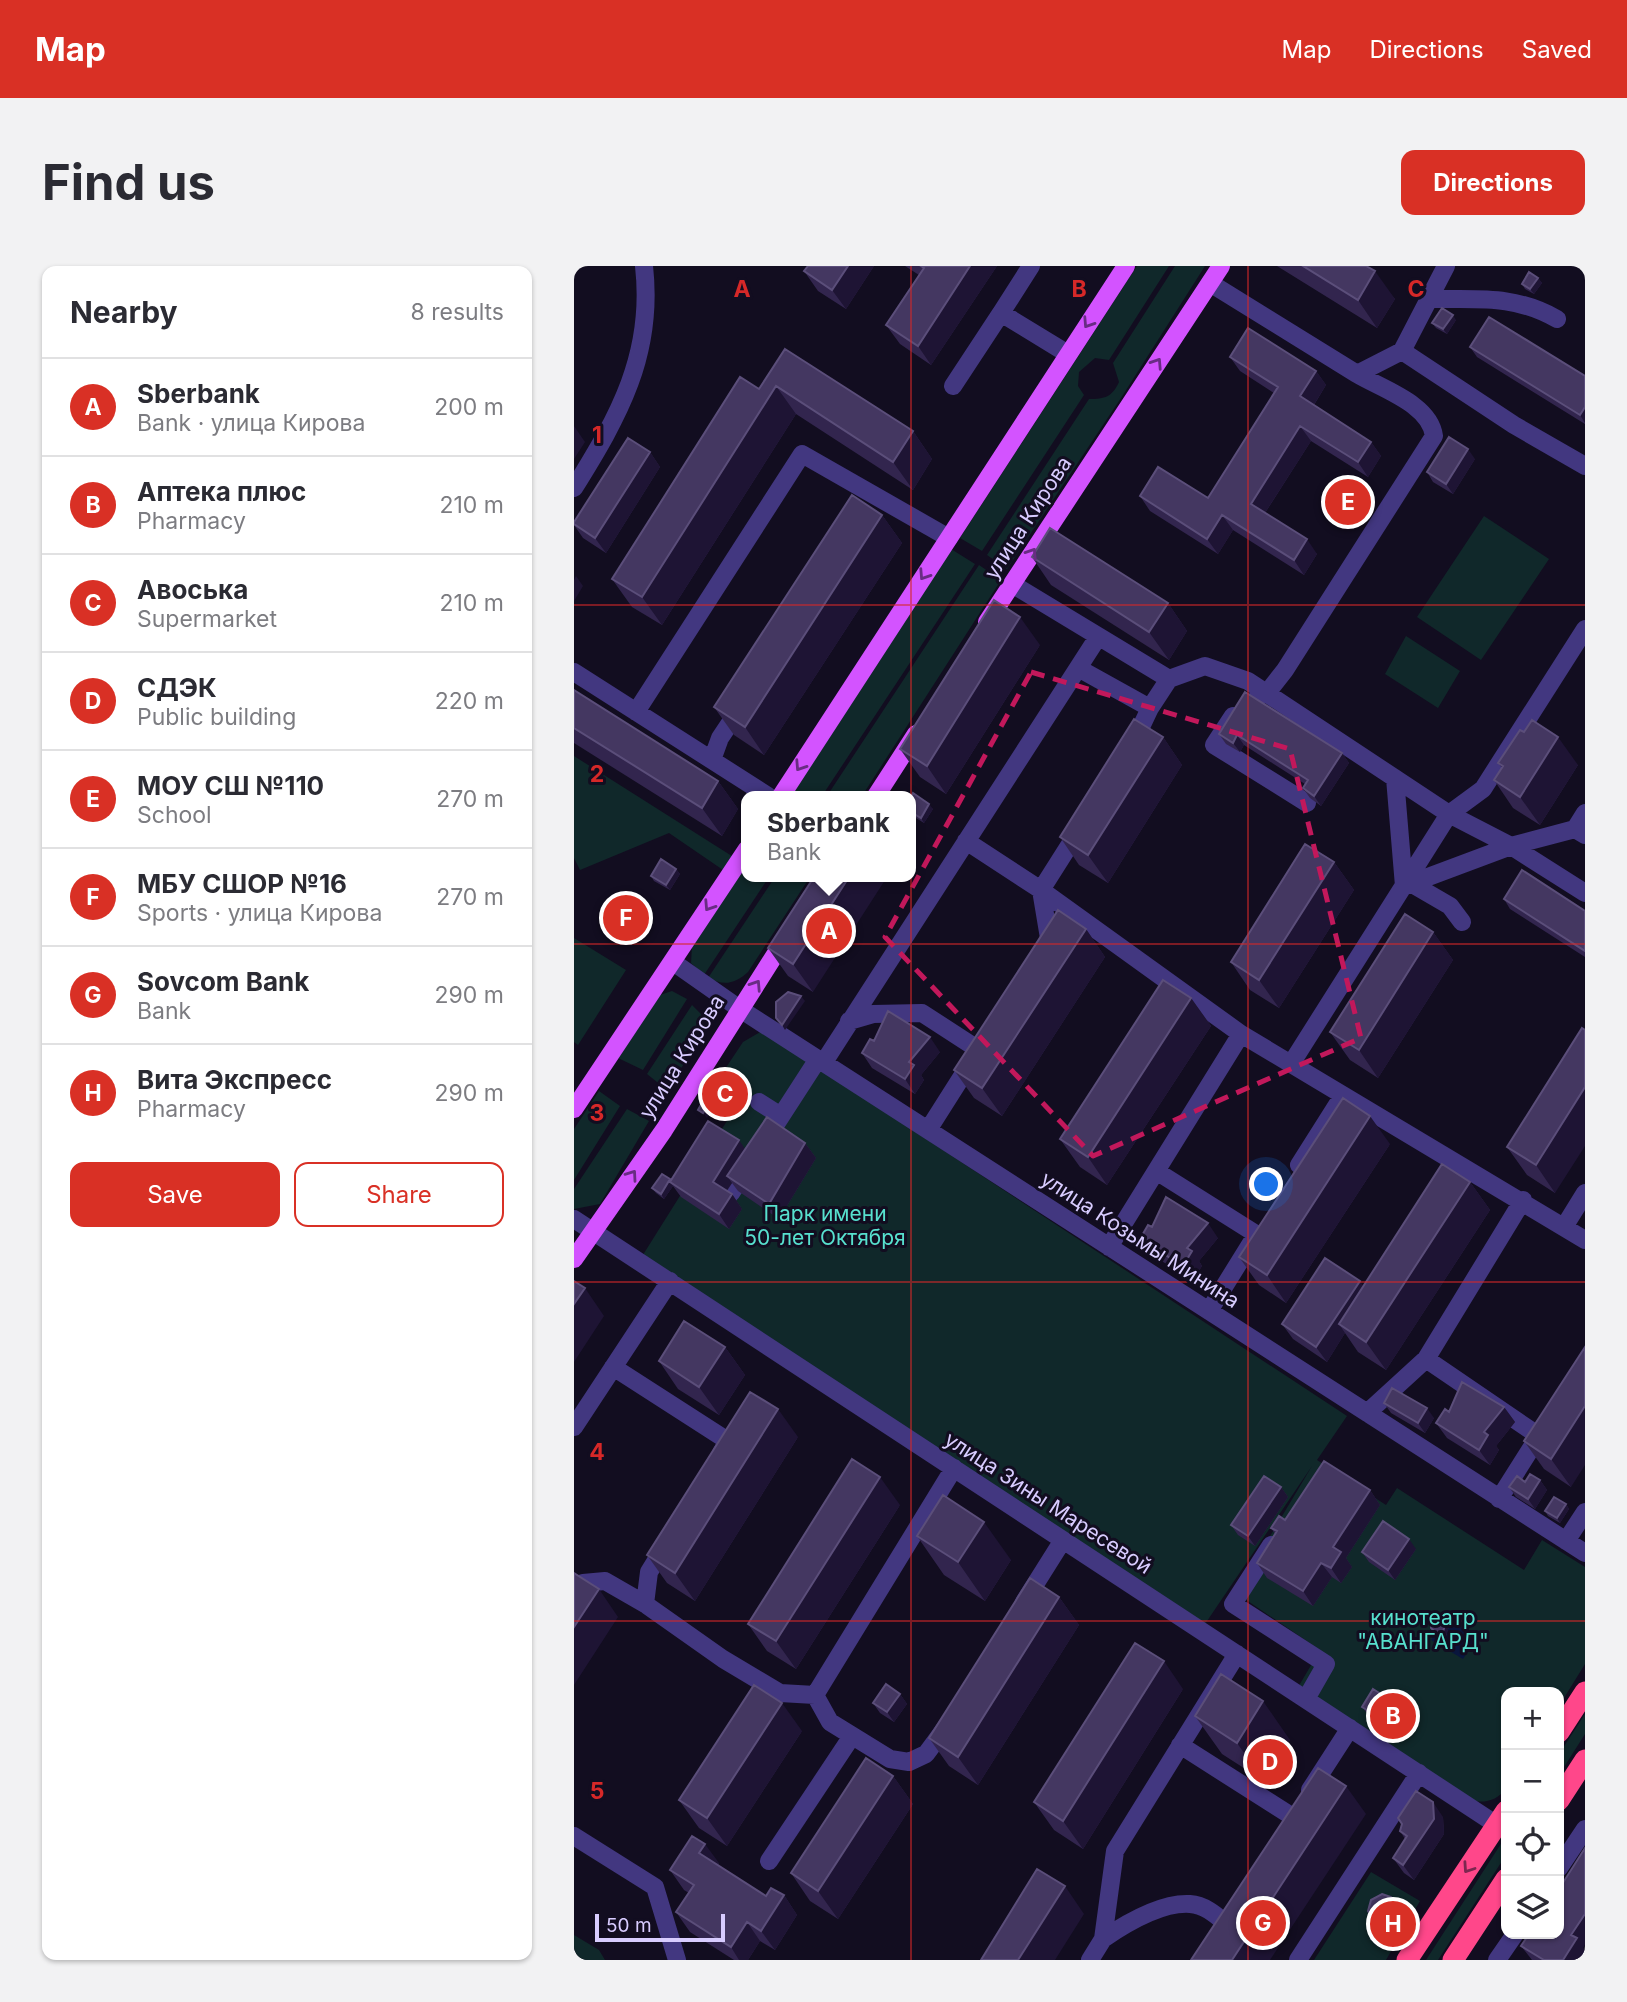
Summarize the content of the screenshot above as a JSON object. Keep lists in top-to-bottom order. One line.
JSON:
{"streets":{"main road":["улица Кирова"],"street":["улица Козьмы Минина","улица Зины Маресевой"]},"crossings":[["улица Кирова","улица Козьмы Минина"],["улица Кирова","улица Зины Маресевой"]],"parks":["Парк имени 50-лет Октября","кинотеатр \"АВАНГАРД\""],"scale_bar":"50 m","page":{"header":"Map","nav":["Map","Directions","Saved"],"buttons":["Directions",["Save","Share"]],"title":"Find us","heading":["Nearby","8 results"],"list":[{"mark":"A","name":"Sberbank","note":"Bank · улица Кирова","value":"200 m"},{"mark":"B","name":"Аптека плюс","note":"Pharmacy","value":"210 m"},{"mark":"C","name":"Авоська","note":"Supermarket","value":"210 m"},{"mark":"D","name":"СДЭК","note":"Public building","value":"220 m"},{"mark":"E","name":"МОУ СШ №110","note":"School","value":"270 m"},{"mark":"F","name":"МБУ СШОР №16","note":"Sports · улица Кирова","value":"270 m"},{"mark":"G","name":"Sovcom Bank","note":"Bank","value":"290 m"},{"mark":"H","name":"Вита Экспресс","note":"Pharmacy","value":"290 m"}],"pins":["E","F","A","C","B","D","G","H"],"popup":["Sberbank","Bank"],"map_buttons":["+","−"],"scale":"50 m"},"grid":{"columns":["A","B","C"],"rows":["1","2","3","4","5"]}}
